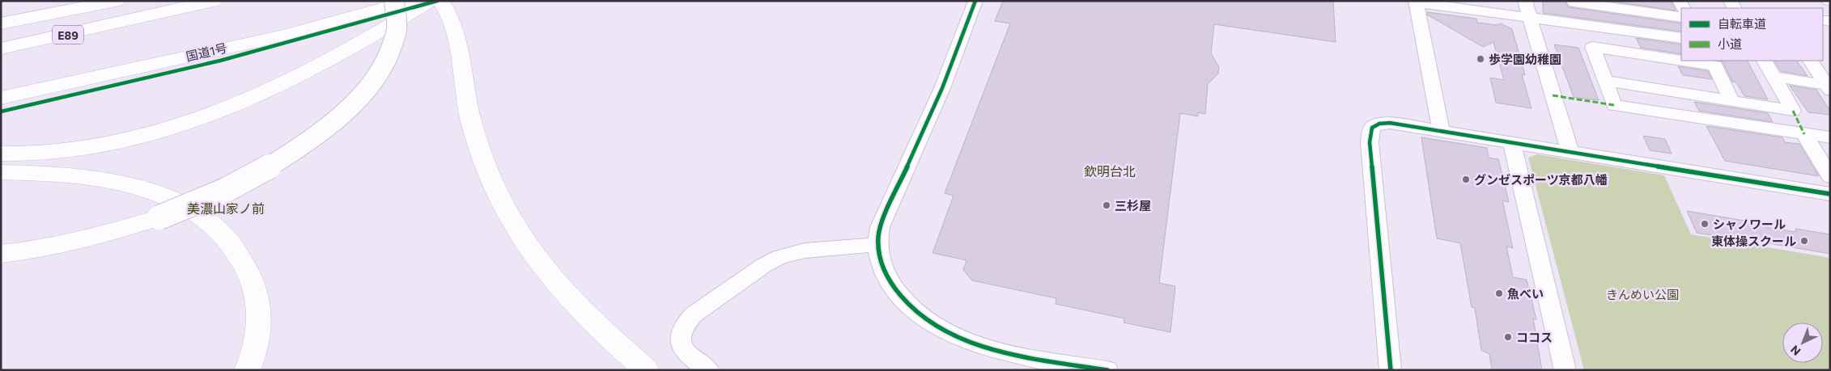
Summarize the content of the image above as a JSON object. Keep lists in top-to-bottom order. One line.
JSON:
{"streets":{"highway":["E89","国道1号"]},"districts":["欽明台北","美濃山家ノ前"],"parks":["きんめい公園"],"places":["歩学園幼稚園","グンゼスポーツ京都八幡","三杉屋","シャノワール","東体操スクール","魚べい","ココス"],"legend":["自転車道","小道"],"north":"bottom left"}
